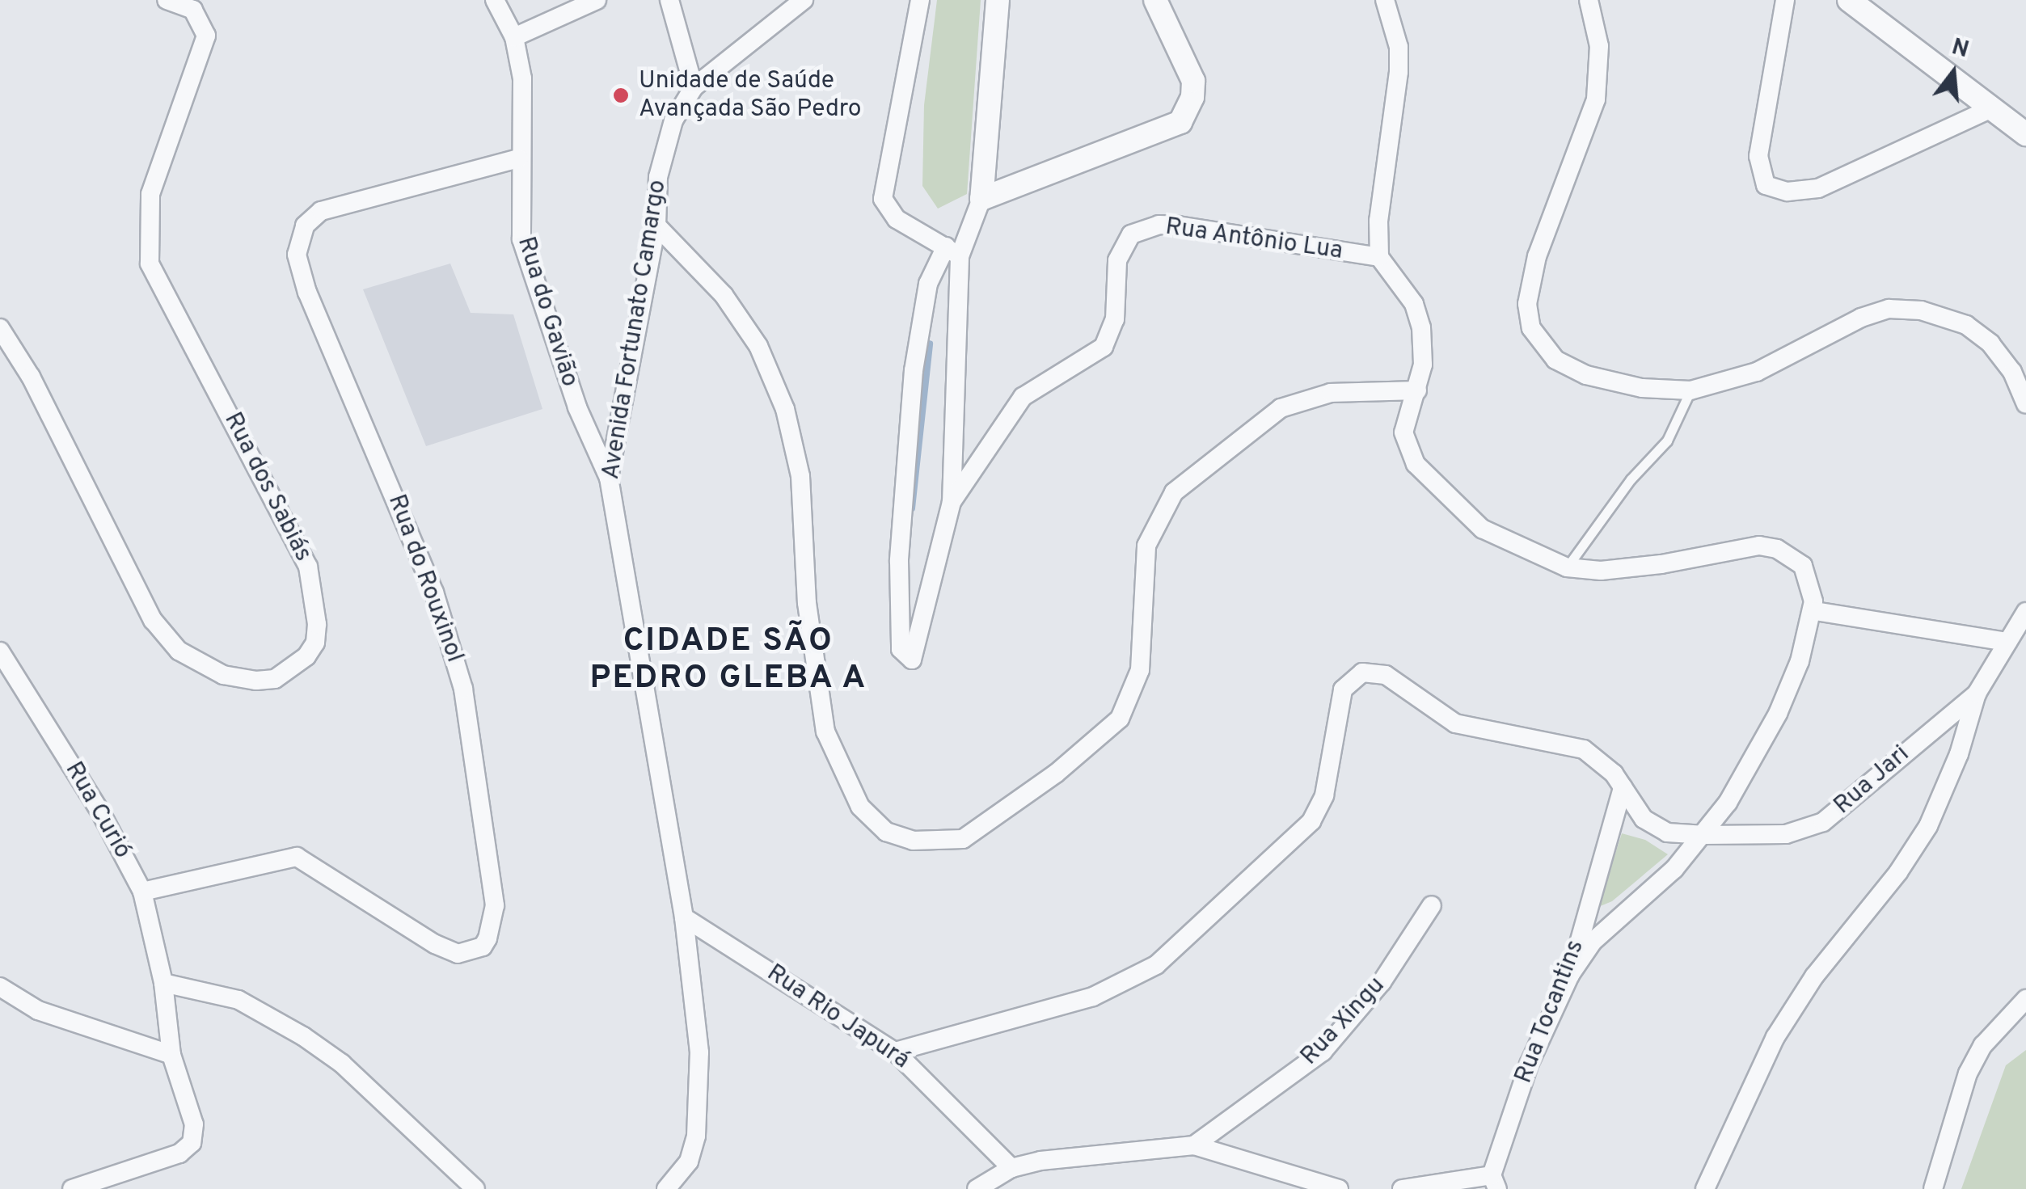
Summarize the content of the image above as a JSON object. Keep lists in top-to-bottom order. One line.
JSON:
{"streets":{"street":["Rua Antônio Lua","Rua do Gavião","Avenida Fortunato Camargo","Rua dos Sabiás","Rua do Rouxinol","Rua Jari","Rua Curió","Rua Tocantins","Rua Rio Japurá","Rua Xingu"]},"crossings":[["Rua do Gavião","Avenida Fortunato Camargo"],["Rua do Gavião","Rua do Rouxinol"],["Avenida Fortunato Camargo","Rua Rio Japurá"],["Rua do Rouxinol","Rua Curió"],["Rua Jari","Rua Tocantins"],["Rua Jari","Rua Rio Japurá"]],"districts":["CIDADE SÃO PEDRO GLEBA A"],"places":["Unidade de Saúde Avançada São Pedro"],"north":"top"}
